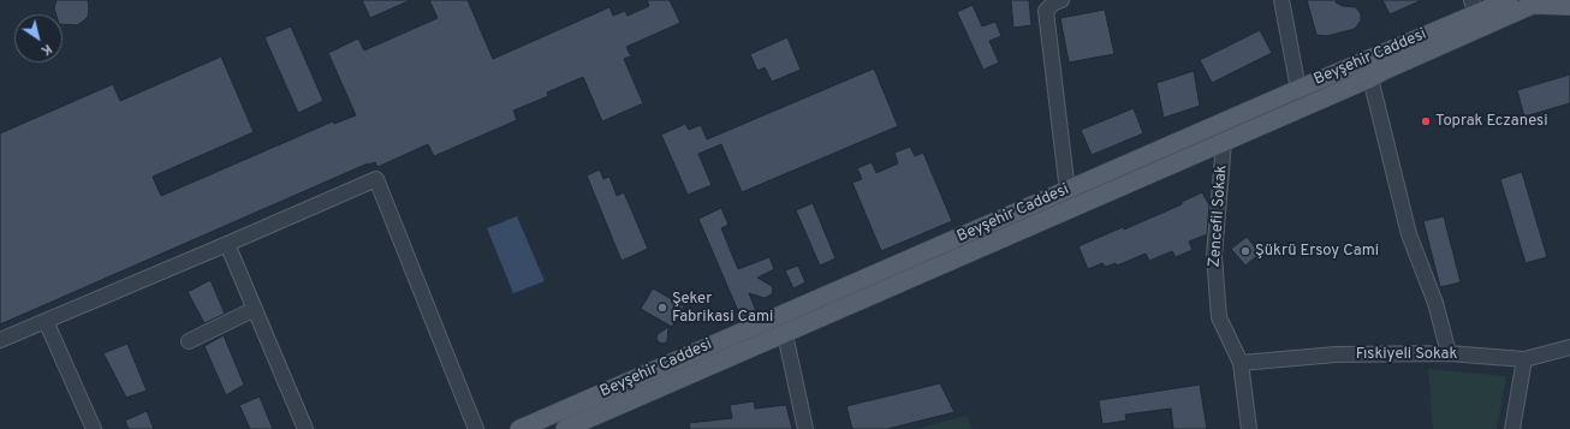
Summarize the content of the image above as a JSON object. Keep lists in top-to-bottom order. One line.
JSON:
{"streets":{"main road":["Beyşehir Caddesi"],"street":["Zencefil Sokak","Fıskiyeli Sokak"]},"crossings":[["Beyşehir Caddesi","Zencefil Sokak"],["Zencefil Sokak","Fıskiyeli Sokak"]],"places":["Toprak Eczanesi","Şükrü Ersoy Cami","Şeker Fabrikasi Cami"],"north":"bottom right"}
